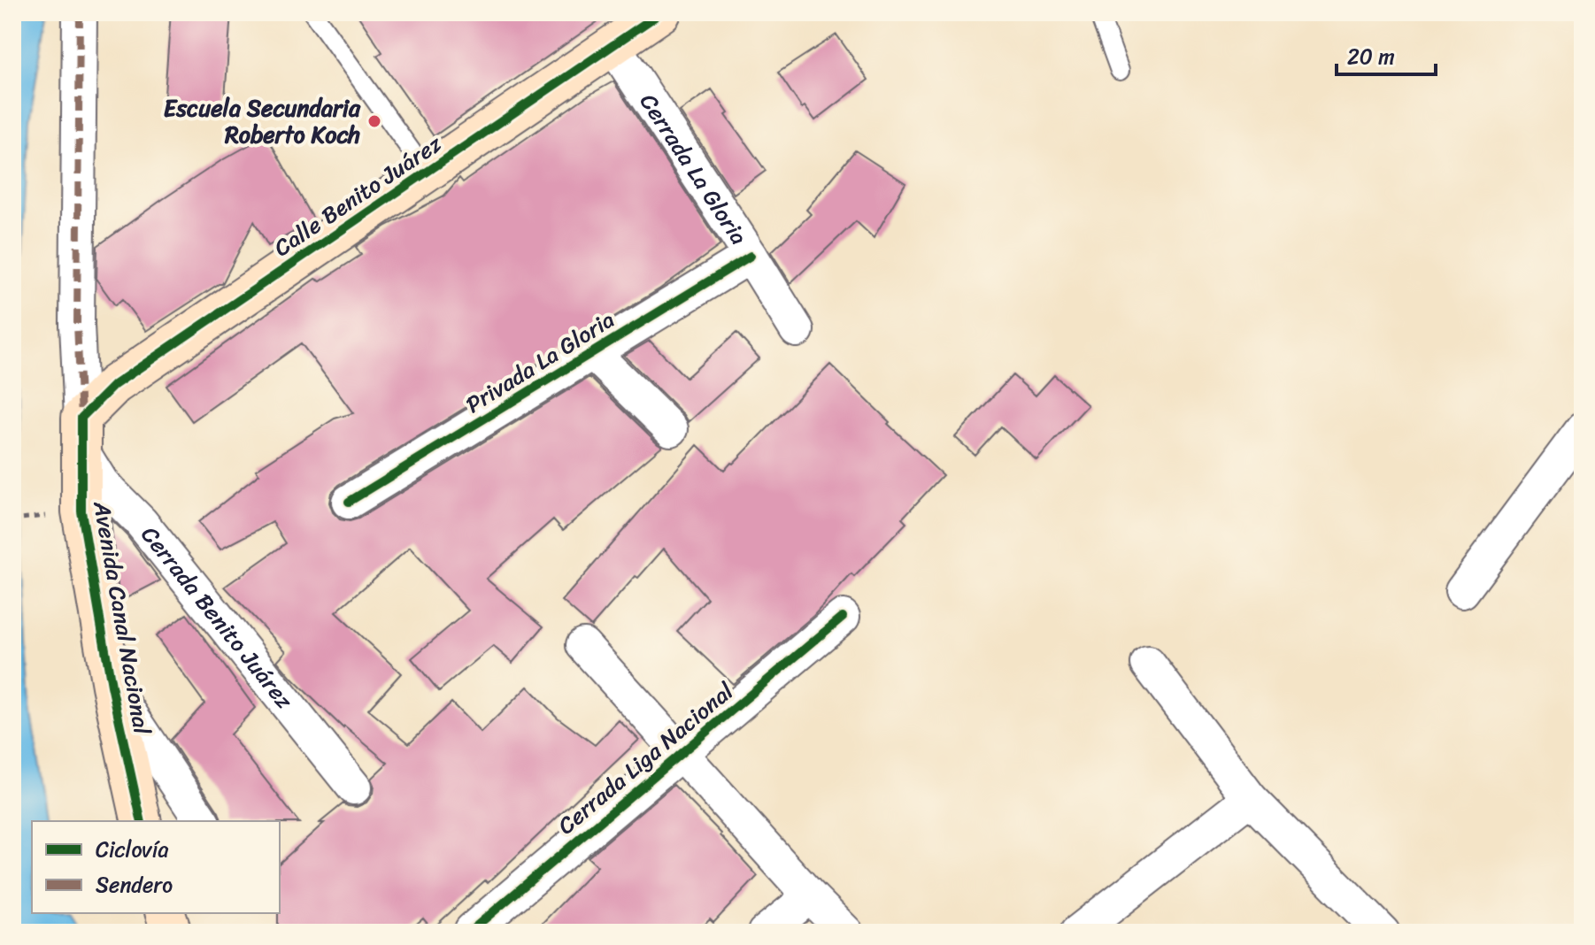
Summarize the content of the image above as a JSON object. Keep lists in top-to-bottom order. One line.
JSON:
{"streets":{"street":["Cerrada La Gloria","Calle Benito Juárez","Privada La Gloria","Avenida Canal Nacional","Cerrada Benito Juárez","Cerrada Liga Nacional"]},"crossings":[["Cerrada La Gloria","Calle Benito Juárez"],["Cerrada La Gloria","Privada La Gloria"],["Calle Benito Juárez","Avenida Canal Nacional"],["Calle Benito Juárez","Cerrada Benito Juárez"],["Avenida Canal Nacional","Cerrada Benito Juárez"]],"places":["Escuela Secundaria Roberto Koch"],"legend":["Ciclovía","Sendero"],"scale_bar":"20 m"}
